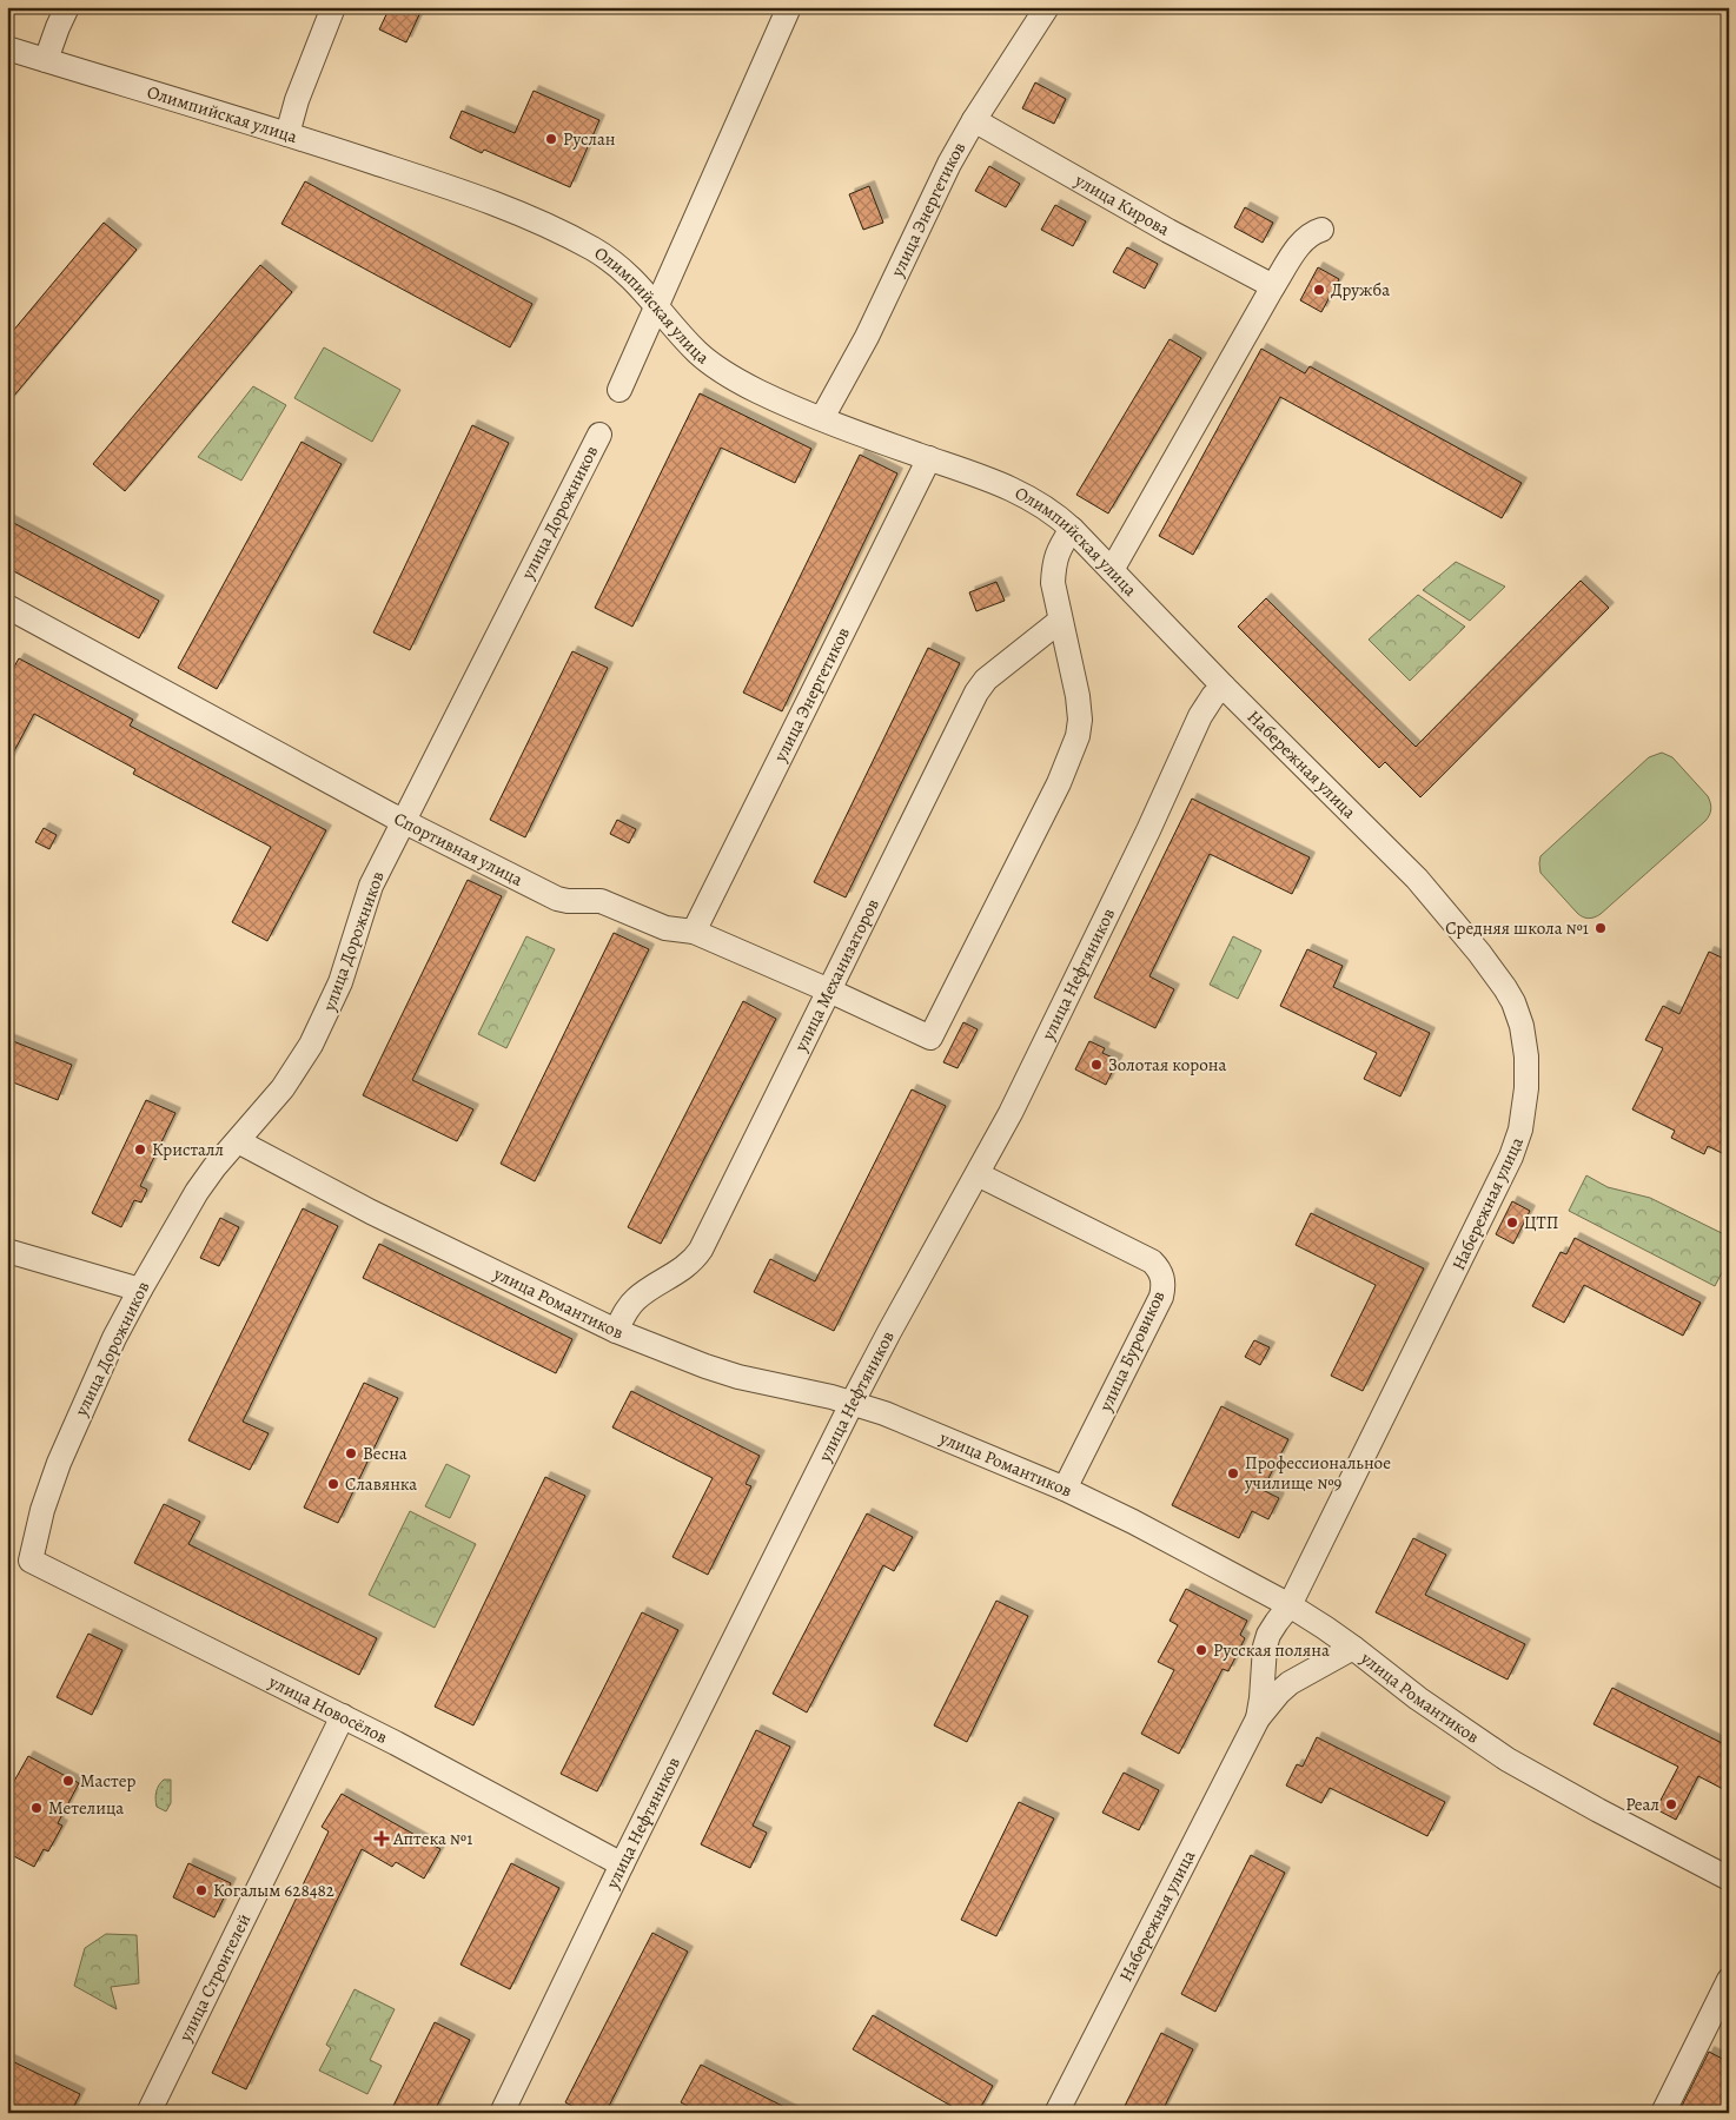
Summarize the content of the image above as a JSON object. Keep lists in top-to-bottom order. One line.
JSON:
{"streets":{"street":["Олимпийская улица","улица Кирова","улица Энергетиков","улица Дорожников","Набережная улица","Спортивная улица","улица Нефтяников","улица Механизаторов","улица Романтиков","улица Буровиков","улица Новосёлов","улица Строителей"]},"crossings":[["Олимпийская улица","улица Энергетиков"],["Олимпийская улица","Набережная улица"],["Олимпийская улица","улица Нефтяников"],["улица Кирова","улица Энергетиков"],["улица Энергетиков","Спортивная улица"],["улица Дорожников","Спортивная улица"],["улица Дорожников","улица Романтиков"],["улица Дорожников","улица Новосёлов"],["Набережная улица","улица Нефтяников"],["Набережная улица","улица Романтиков"],["Спортивная улица","улица Механизаторов"],["улица Нефтяников","улица Романтиков"],["улица Нефтяников","улица Буровиков"],["улица Нефтяников","улица Новосёлов"],["улица Механизаторов","улица Романтиков"],["улица Романтиков","улица Буровиков"],["улица Новосёлов","улица Строителей"]],"places":{"other":["Руслан","Дружба","Средняя школа №1","Золотая корона","Кристалл","ЦТП","Весна","Профессиональное училище №9","Славянка","Русская поляна","Мастер","Реал","Метелица","Когалым 628482"],"health":["Аптека №1"]}}
